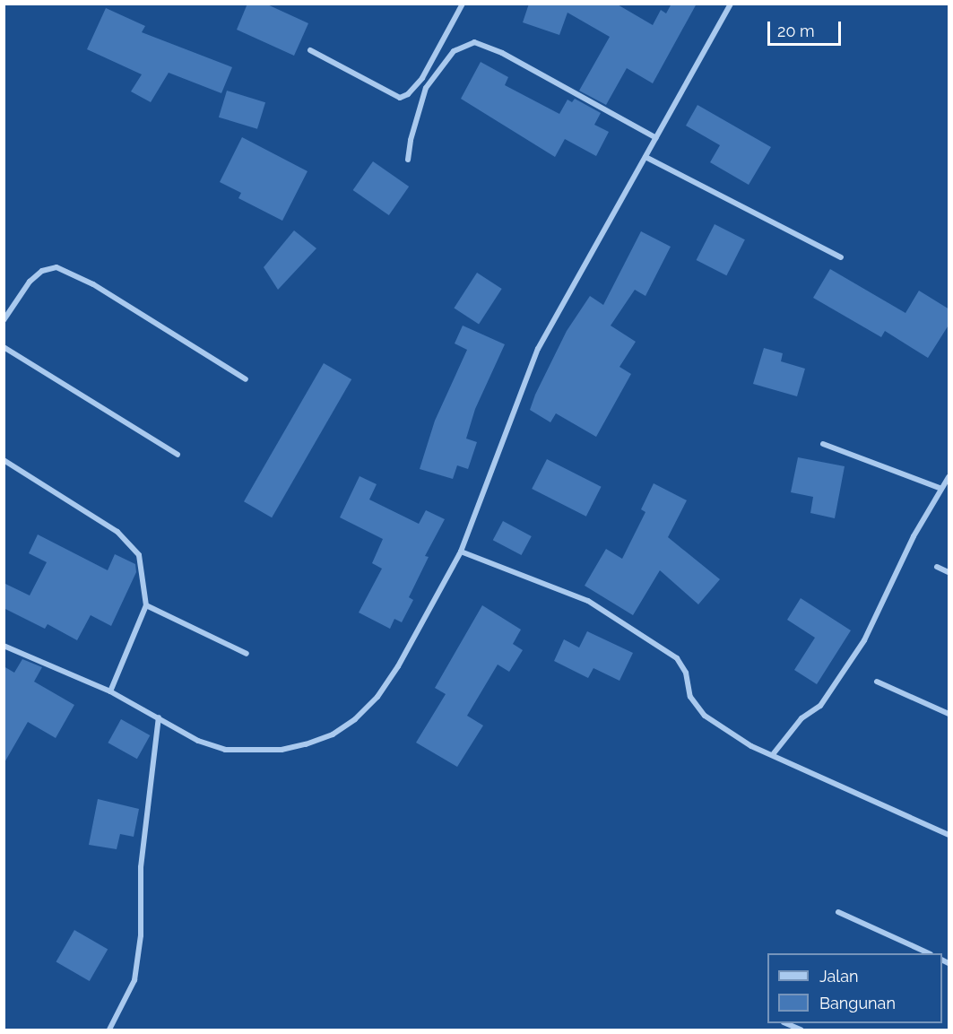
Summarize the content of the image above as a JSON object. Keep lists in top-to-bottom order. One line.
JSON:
{"legend":["Jalan","Bangunan"],"scale_bar":"20 m"}
